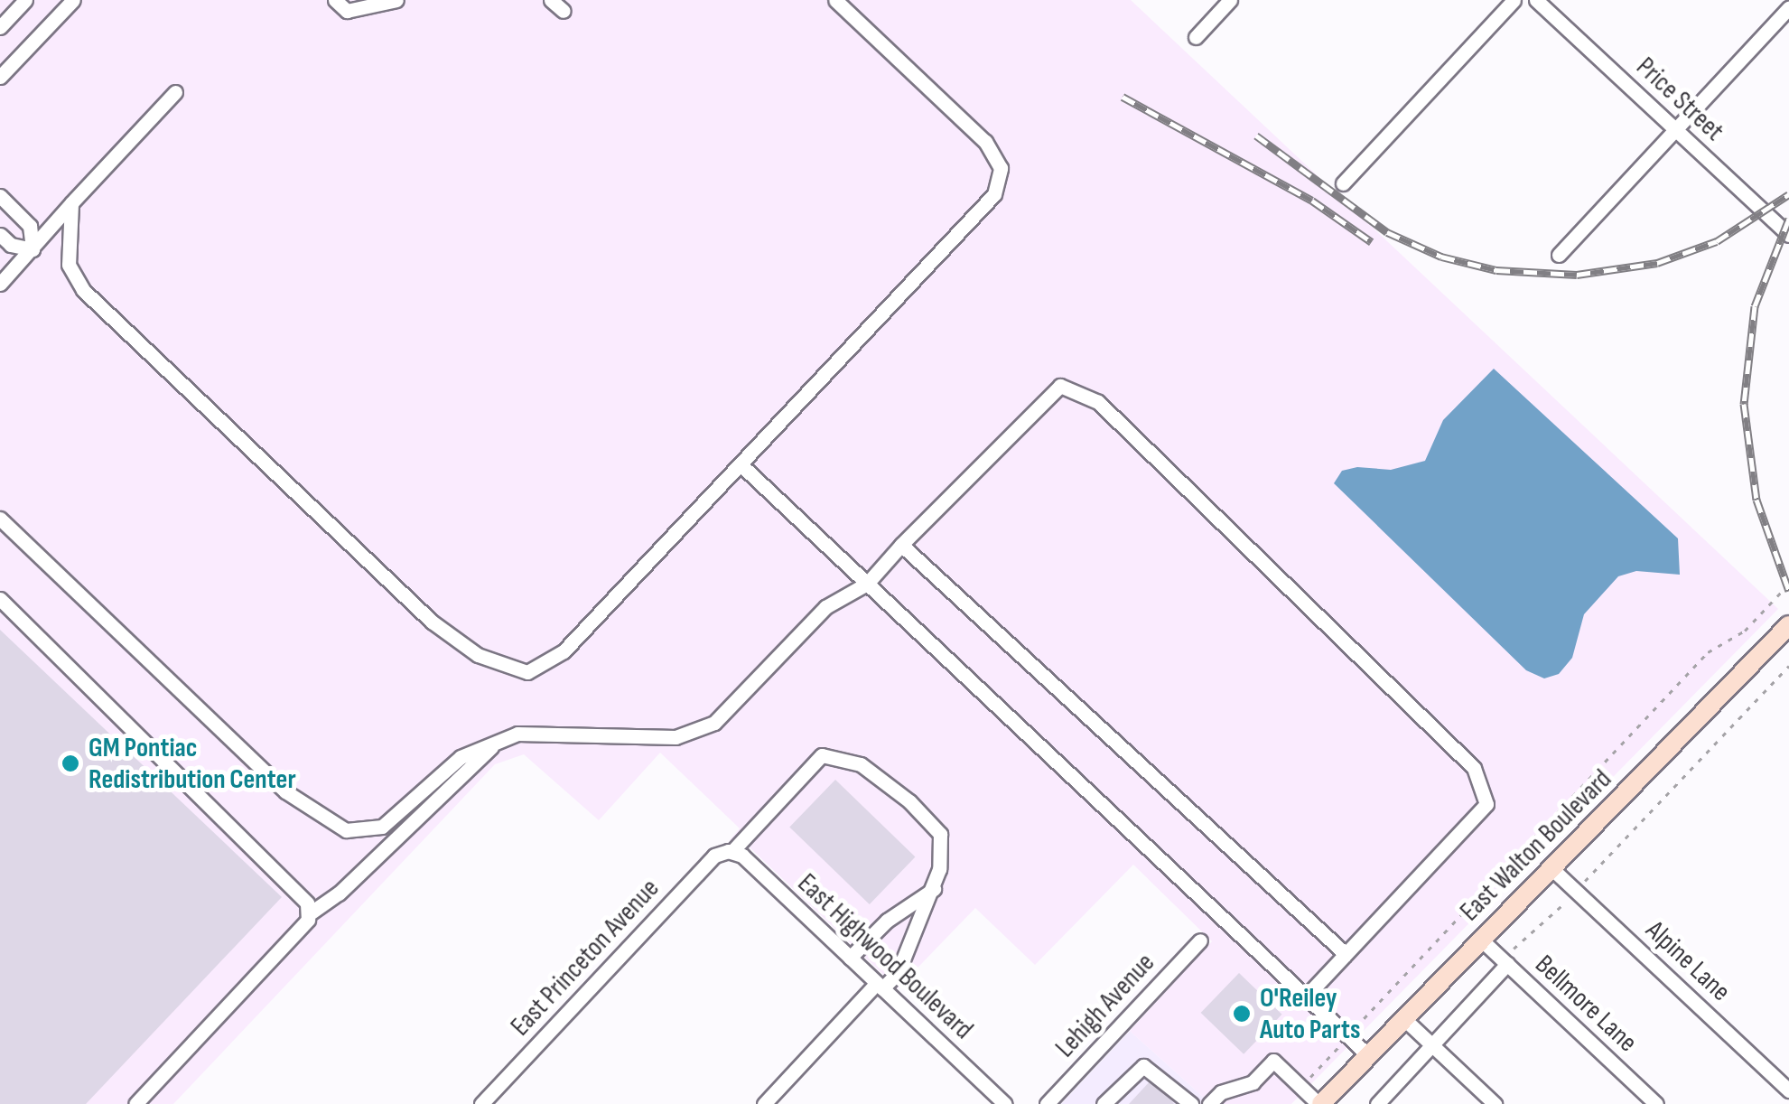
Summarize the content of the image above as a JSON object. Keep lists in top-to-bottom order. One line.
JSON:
{"streets":{"main road":["East Walton Boulevard"],"street":["Price Street","East Highwood Boulevard","East Princeton Avenue","Alpine Lane","Bellmore Lane","Lehigh Avenue"]},"crossings":[["East Walton Boulevard","Alpine Lane"],["East Walton Boulevard","Bellmore Lane"],["East Highwood Boulevard","East Princeton Avenue"]],"places":["GM Pontiac Redistribution Center","O'Reiley Auto Parts"]}
